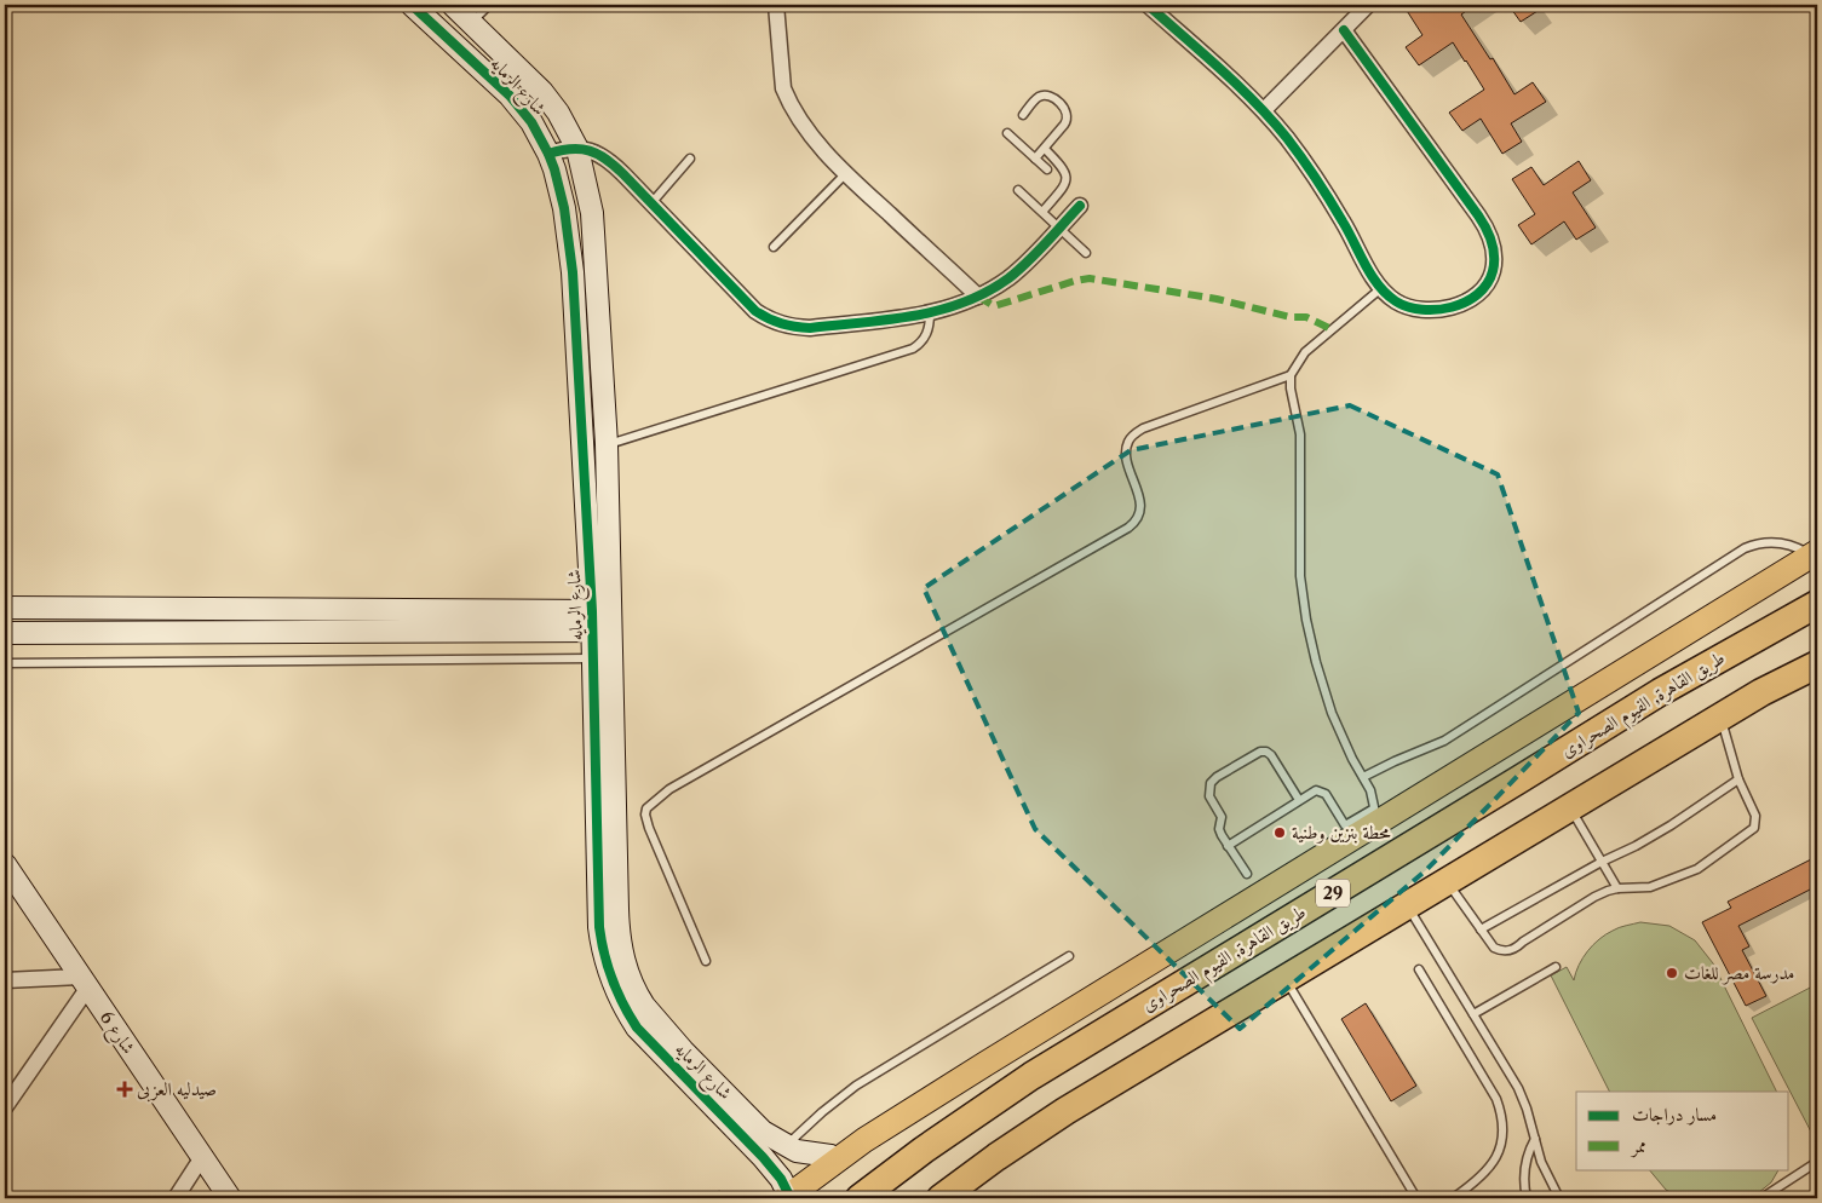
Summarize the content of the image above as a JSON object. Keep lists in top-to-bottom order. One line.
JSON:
{"streets":{"highway":["طريق القاهرة, الفيوم الصحراوى","29"],"street":["شارع الرمايه","شارع 6"]},"places":{"other":["محطة بنزين وطنية","مدرسة مصر للغات"],"health":["صيدليه العزبى"]},"legend":["مسار دراجات","ممر"]}
